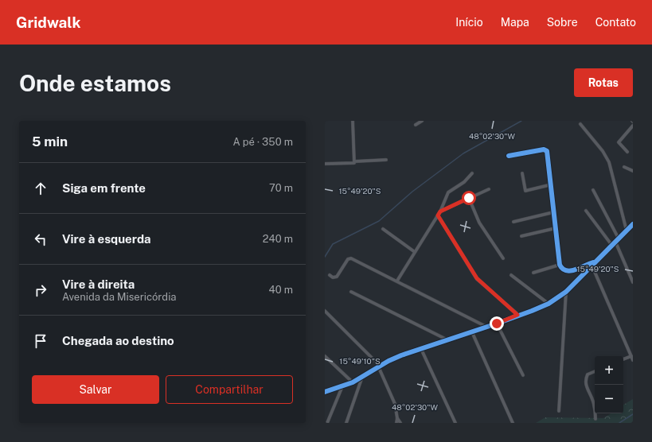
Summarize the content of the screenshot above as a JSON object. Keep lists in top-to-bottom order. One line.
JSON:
{"page":{"header":"Gridwalk","nav":["Início","Mapa","Sobre","Contato"],"buttons":["Rotas",["Salvar","Compartilhar"]],"title":"Onde estamos","heading":["5 min","A pé · 350 m"],"list":[["Siga em frente","70 m"],["Vire à esquerda","240 m"],["Vire à direita","Avenida da Misericórdia","40 m"],"Chegada ao destino"],"map_buttons":["+","−"]},"coordinates":["48°02'30\"W","15°49'20\"S","15°49'10\"S"]}
